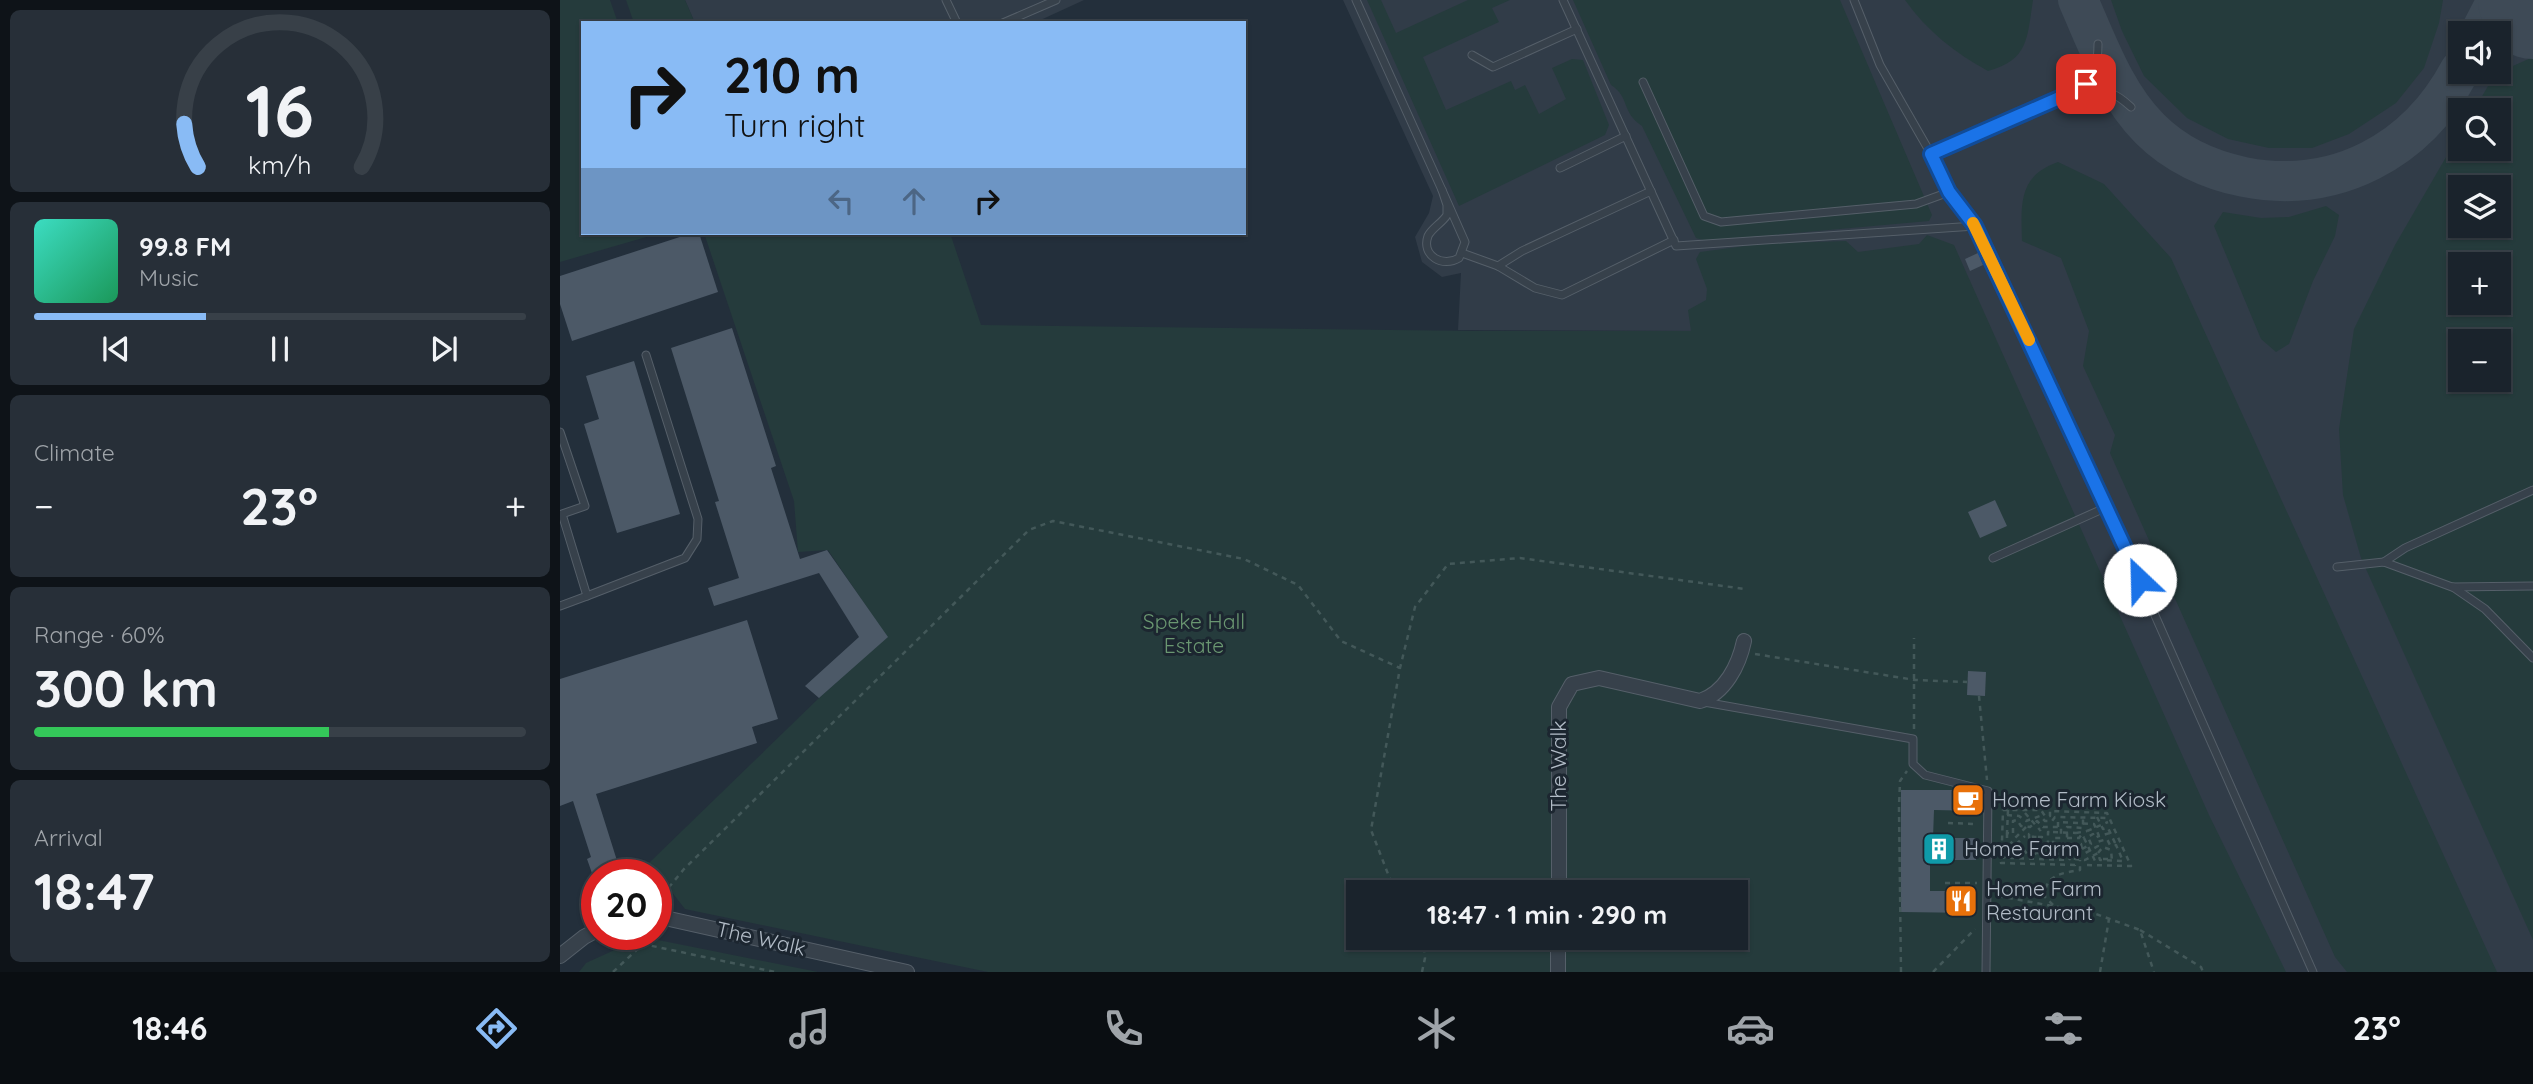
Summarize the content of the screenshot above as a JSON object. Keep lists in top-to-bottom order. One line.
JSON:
{"streets":{"street":["The Walk"]},"parks":["Speke Hall Estate"],"places":{"cafe":["Home Farm Kiosk"],"building":["Home Farm"],"restaurant":["Home Farm Restaurant"]},"page":{"map_buttons":["+","−"],"turn":["210 m","Turn right"],"song":["99.8 FM","Music"],"tile":["Climate",["Range · 60%","300 km"],["Arrival","18:47"]],"heat":["−","23°","+"],"limit":"20","trip":"18:47 · 1 min · 290 m","tabs":["18:46","23°"],"gauge":["16","km/h"]}}
